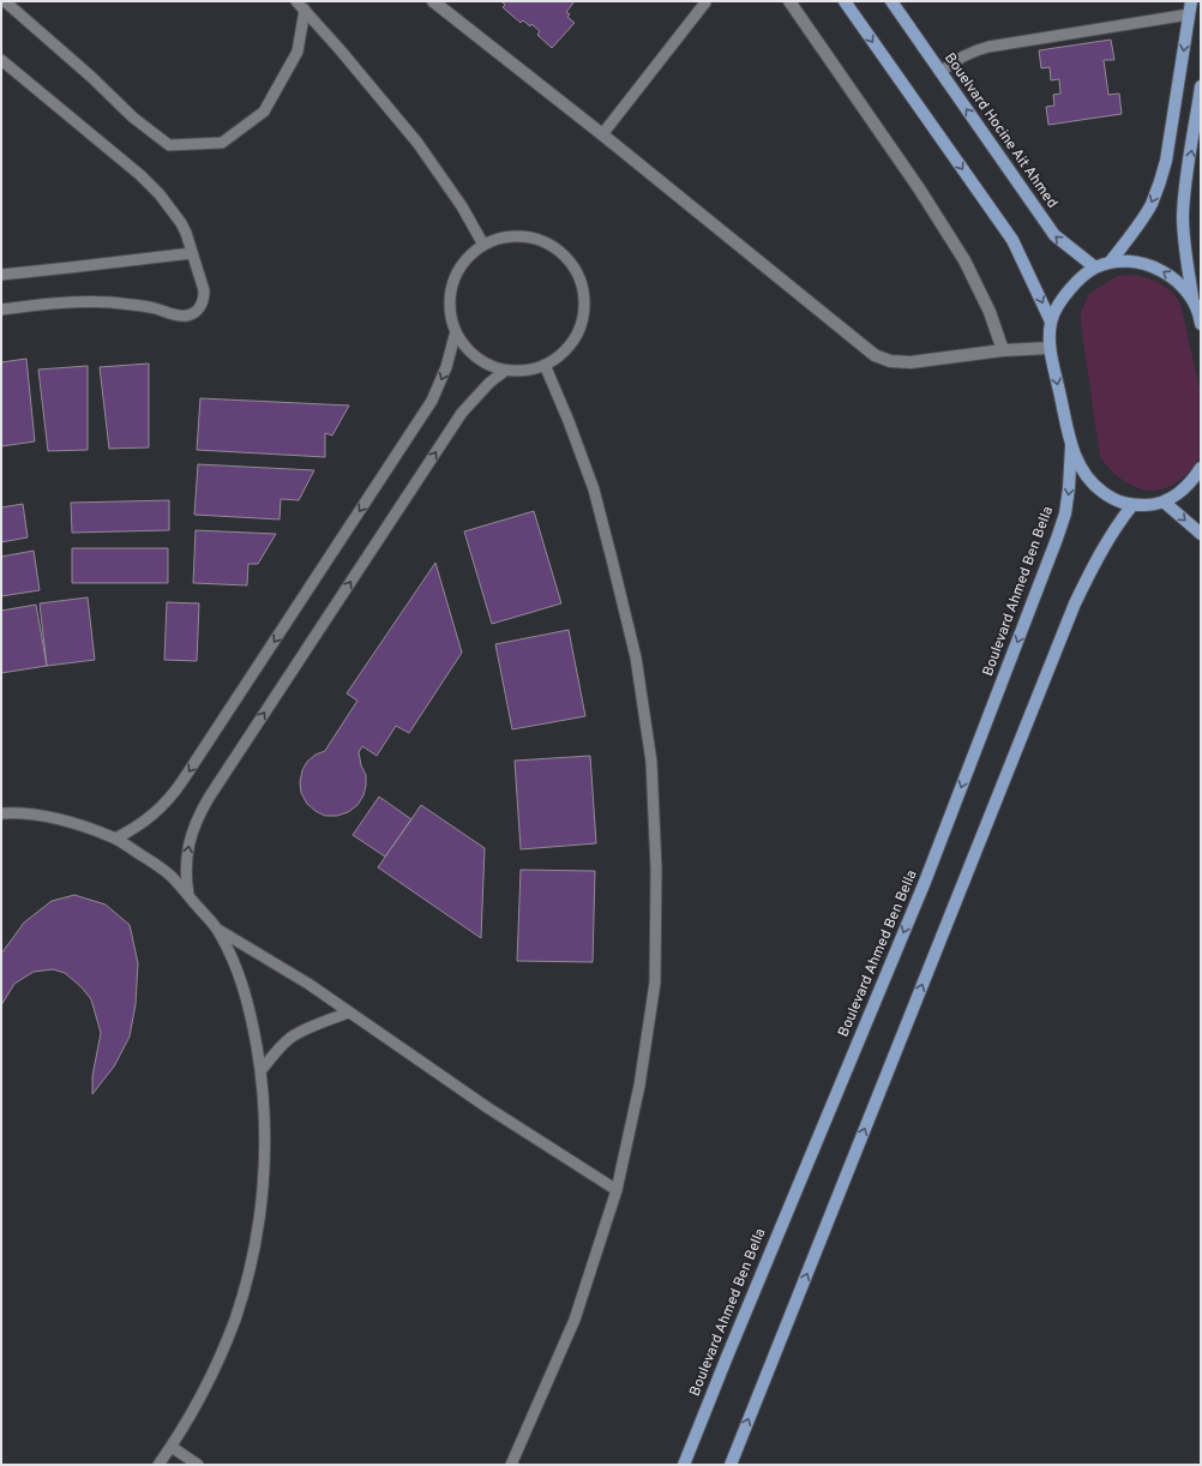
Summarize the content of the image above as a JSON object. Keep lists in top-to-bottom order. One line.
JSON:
{"streets":{"main road":["Bouelvard Hocine Ait Ahmed","Boulevard Ahmed Ben Bella"]}}
